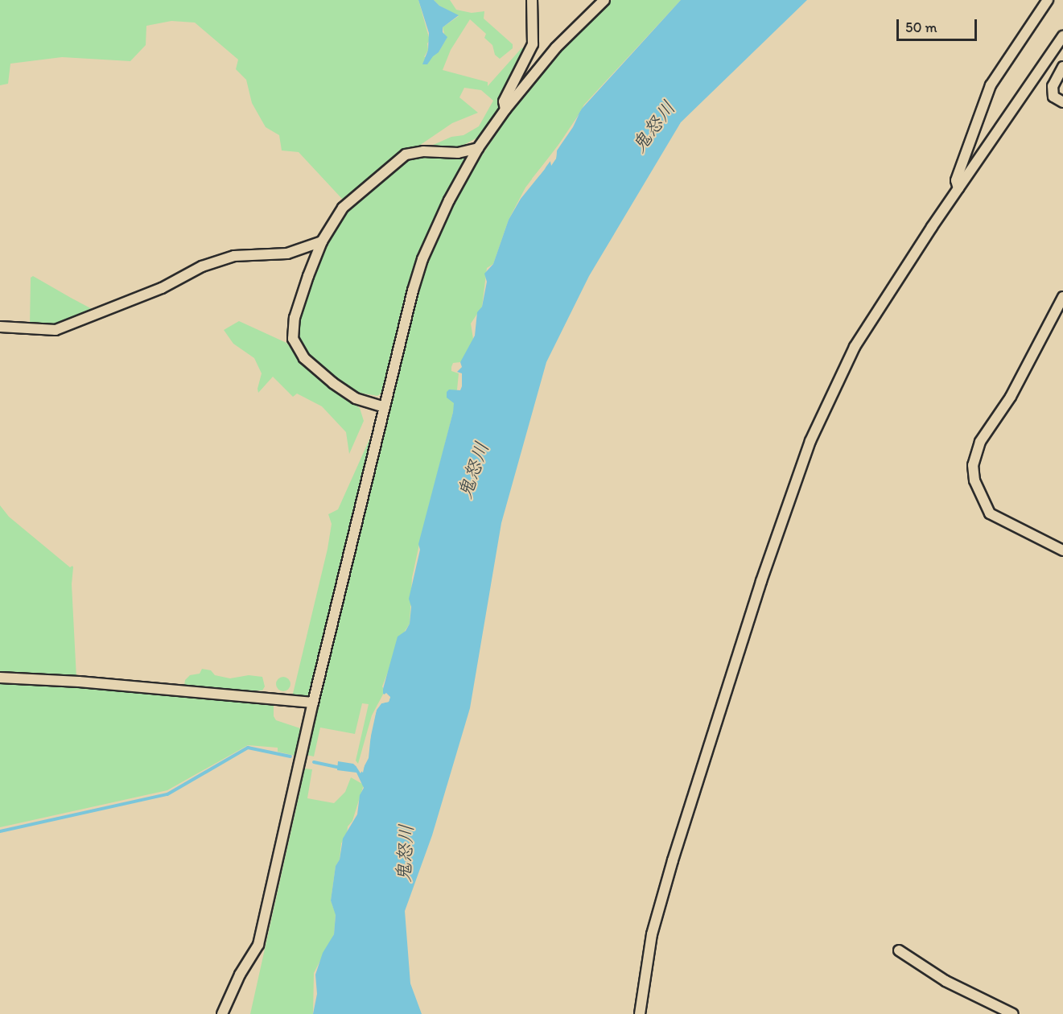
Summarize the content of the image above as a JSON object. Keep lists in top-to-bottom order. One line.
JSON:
{"water":["鬼怒川"],"scale_bar":"50 m"}
